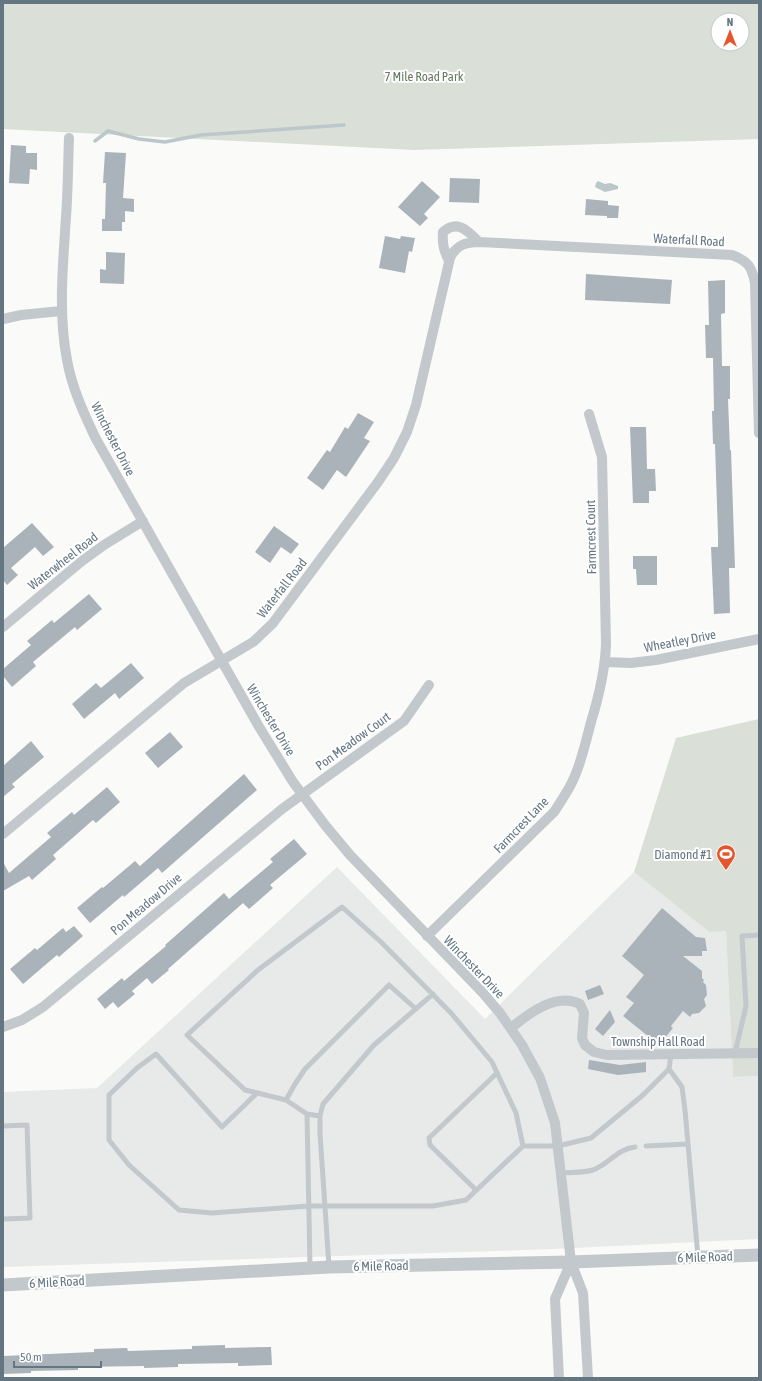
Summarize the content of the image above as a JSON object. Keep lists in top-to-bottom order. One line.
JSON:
{"streets":{"street":["Waterfall Road","Winchester Drive","Farmcrest Court","Waterwheel Road","Wheatley Drive","Pon Meadow Court","Farmcrest Lane","Pon Meadow Drive","Township Hall Road","6 Mile Road"]},"crossings":[["Waterfall Road","Winchester Drive"],["Winchester Drive","Waterwheel Road"],["Winchester Drive","Pon Meadow Court"],["Winchester Drive","Farmcrest Lane"],["Winchester Drive","Pon Meadow Drive"],["Winchester Drive","Township Hall Road"],["Winchester Drive","6 Mile Road"],["Farmcrest Court","Wheatley Drive"],["Farmcrest Court","Farmcrest Lane"],["Wheatley Drive","Farmcrest Lane"],["Pon Meadow Court","Pon Meadow Drive"]],"parks":["7 Mile Road Park"],"places":{"sports":["Diamond #1"]},"scale_bar":"50 m","north":"top"}
